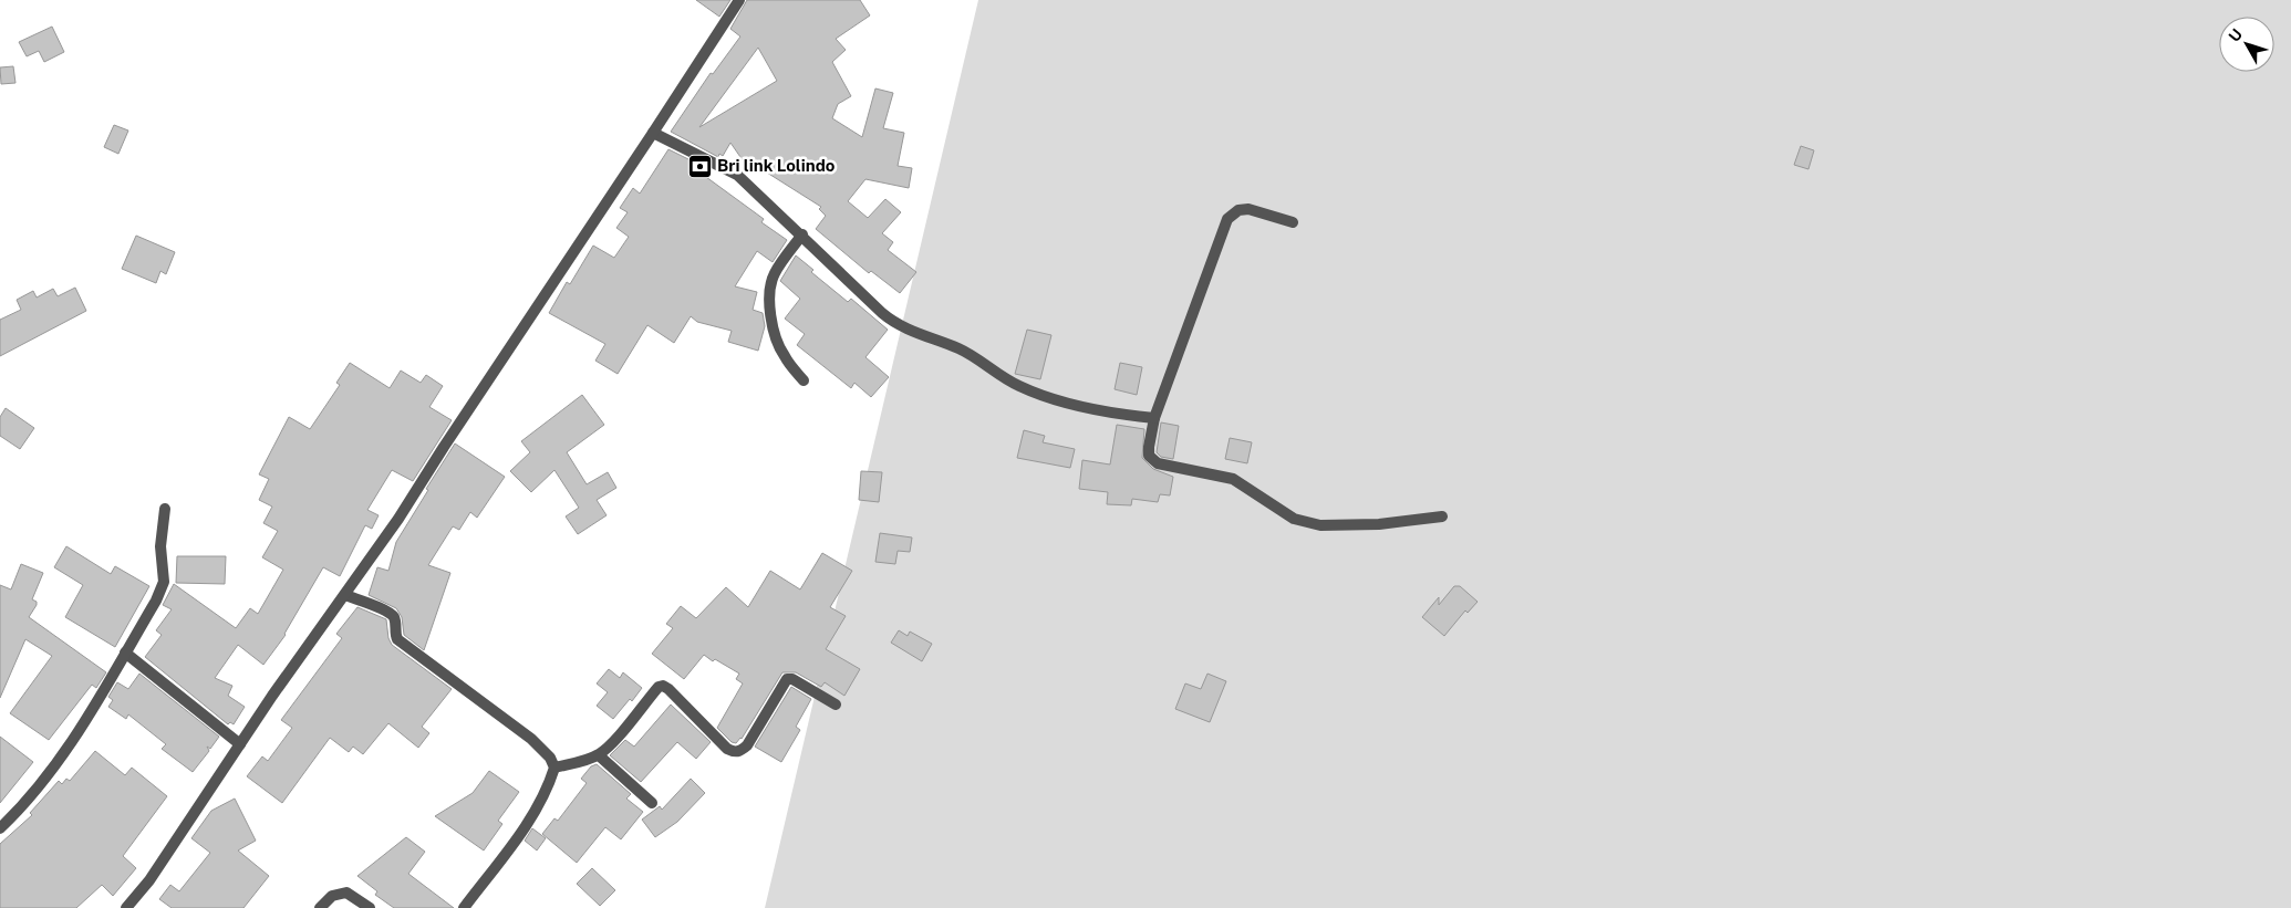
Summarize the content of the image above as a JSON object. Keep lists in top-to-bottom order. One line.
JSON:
{"places":{"bank":["Bri link Lolindo"]},"north":"top left"}
